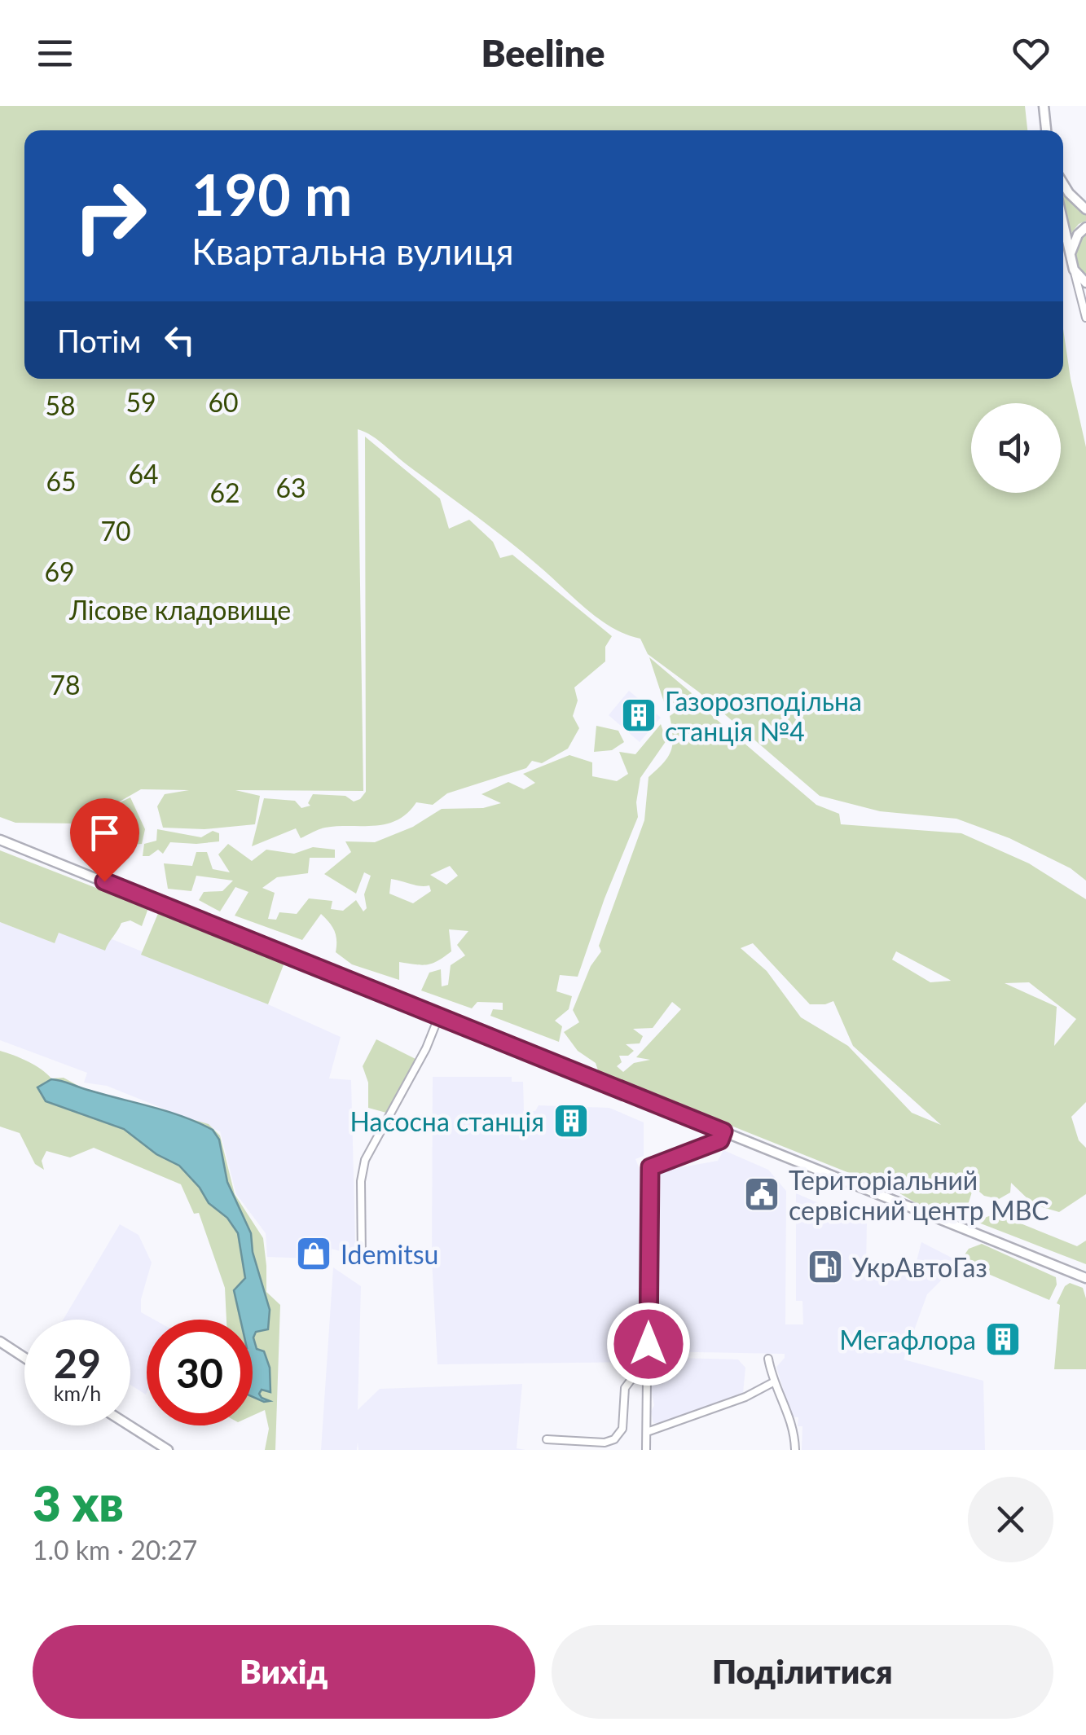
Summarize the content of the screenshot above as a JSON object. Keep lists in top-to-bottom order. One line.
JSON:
{"parks":["59","60","58","64","65","63","62","70","69","Лісове кладовище","78"],"places":{"building":["Газорозподільна станція №4","Насосна станція","Мегафлора"],"public building":["Територіальний сервісний центр МВС"],"shop":["Idemitsu"],"fuel station":["УкрАвтоГаз"]},"page":{"header":"Beeline","turn":["190 m","Квартальна вулиця"],"then":"Потім","speed":"29 km/h","limit":"30","heading":["3 хв","1.0 km · 20:27"],"buttons":["Вихід","Поділитися"]}}
